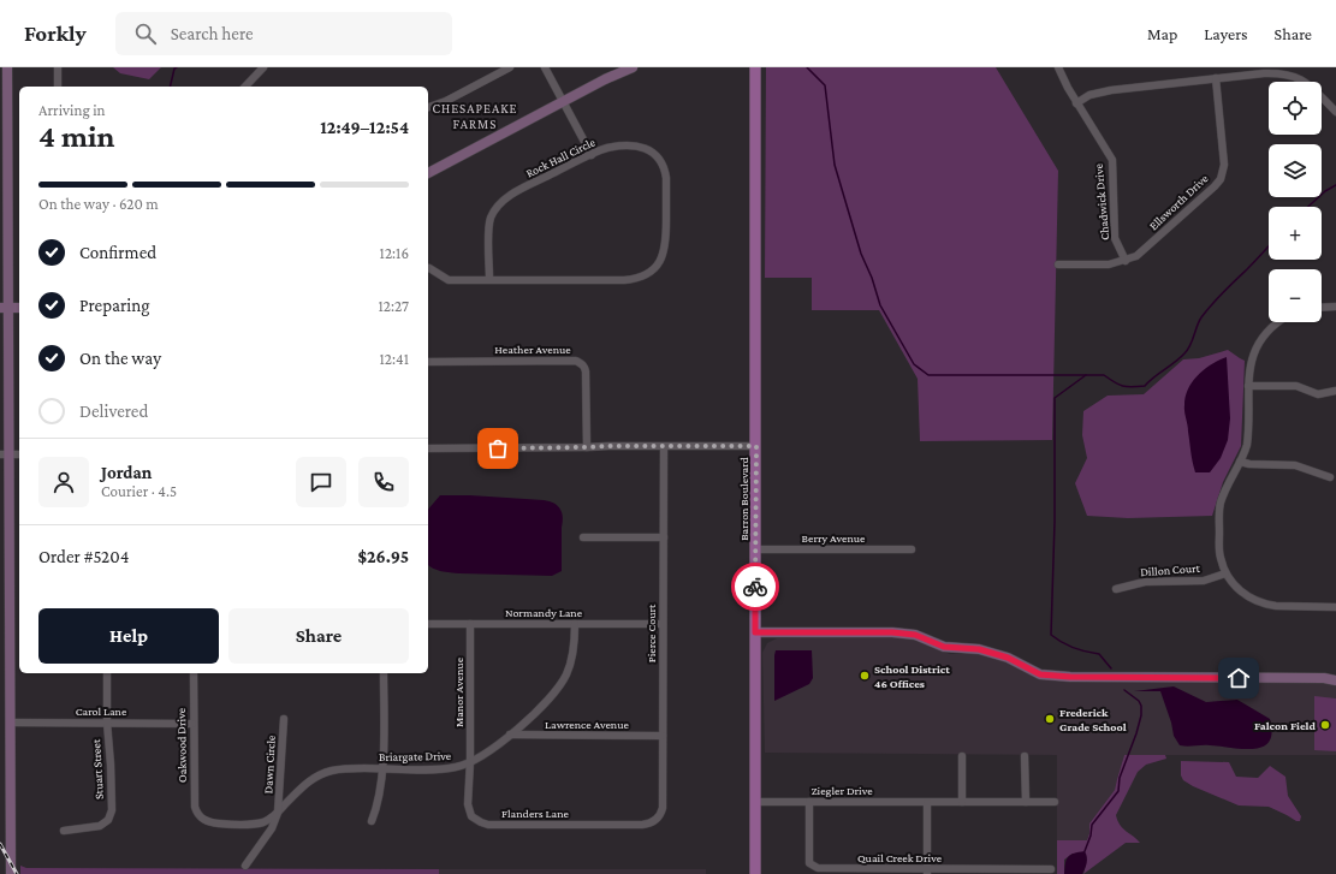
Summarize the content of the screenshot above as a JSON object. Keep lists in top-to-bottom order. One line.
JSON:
{"streets":{"main road":["Barron Boulevard"],"street":["Rock Hall Circle","Chadwick Drive","Ellsworth Drive","Heather Avenue","Berry Avenue","Dillon Court","Normandy Lane","Pierce Court","Manor Avenue","Carol Lane","Lawrence Avenue","Oakwood Drive","Briargate Drive","Dawn Circle","Stuart Street","Ziegler Drive","Flanders Lane","Quail Creek Drive"]},"crossings":[["Chadwick Drive","Ellsworth Drive"],["Barron Boulevard","Berry Avenue"],["Barron Boulevard","Ziegler Drive"],["Normandy Lane","Pierce Court"],["Normandy Lane","Manor Avenue"],["Normandy Lane","Briargate Drive"],["Pierce Court","Lawrence Avenue"],["Pierce Court","Flanders Lane"],["Manor Avenue","Briargate Drive"],["Manor Avenue","Flanders Lane"],["Carol Lane","Oakwood Drive"],["Carol Lane","Stuart Street"],["Lawrence Avenue","Briargate Drive"],["Oakwood Drive","Briargate Drive"],["Briargate Drive","Dawn Circle"],["Briargate Drive","Flanders Lane"],["Ziegler Drive","Quail Creek Drive"]],"districts":["CHESAPEAKE FARMS"],"places":["School District 46 Offices","Frederick Grade School","Falcon Field"],"page":{"header":"Forkly","search":"Search here","nav":["Map","Layers","Share"],"map_buttons":["+","−"],"heading":["4 min","Arriving in","12:49–12:54"],"panel":["Jordan","Courier · 4.5","Order #5204","$26.95"],"bar":"On the way · 620 m","list":[["Confirmed","12:16"],["Preparing","12:27"],["On the way","12:41"],"Delivered"],"buttons":["Help","Share"]}}
